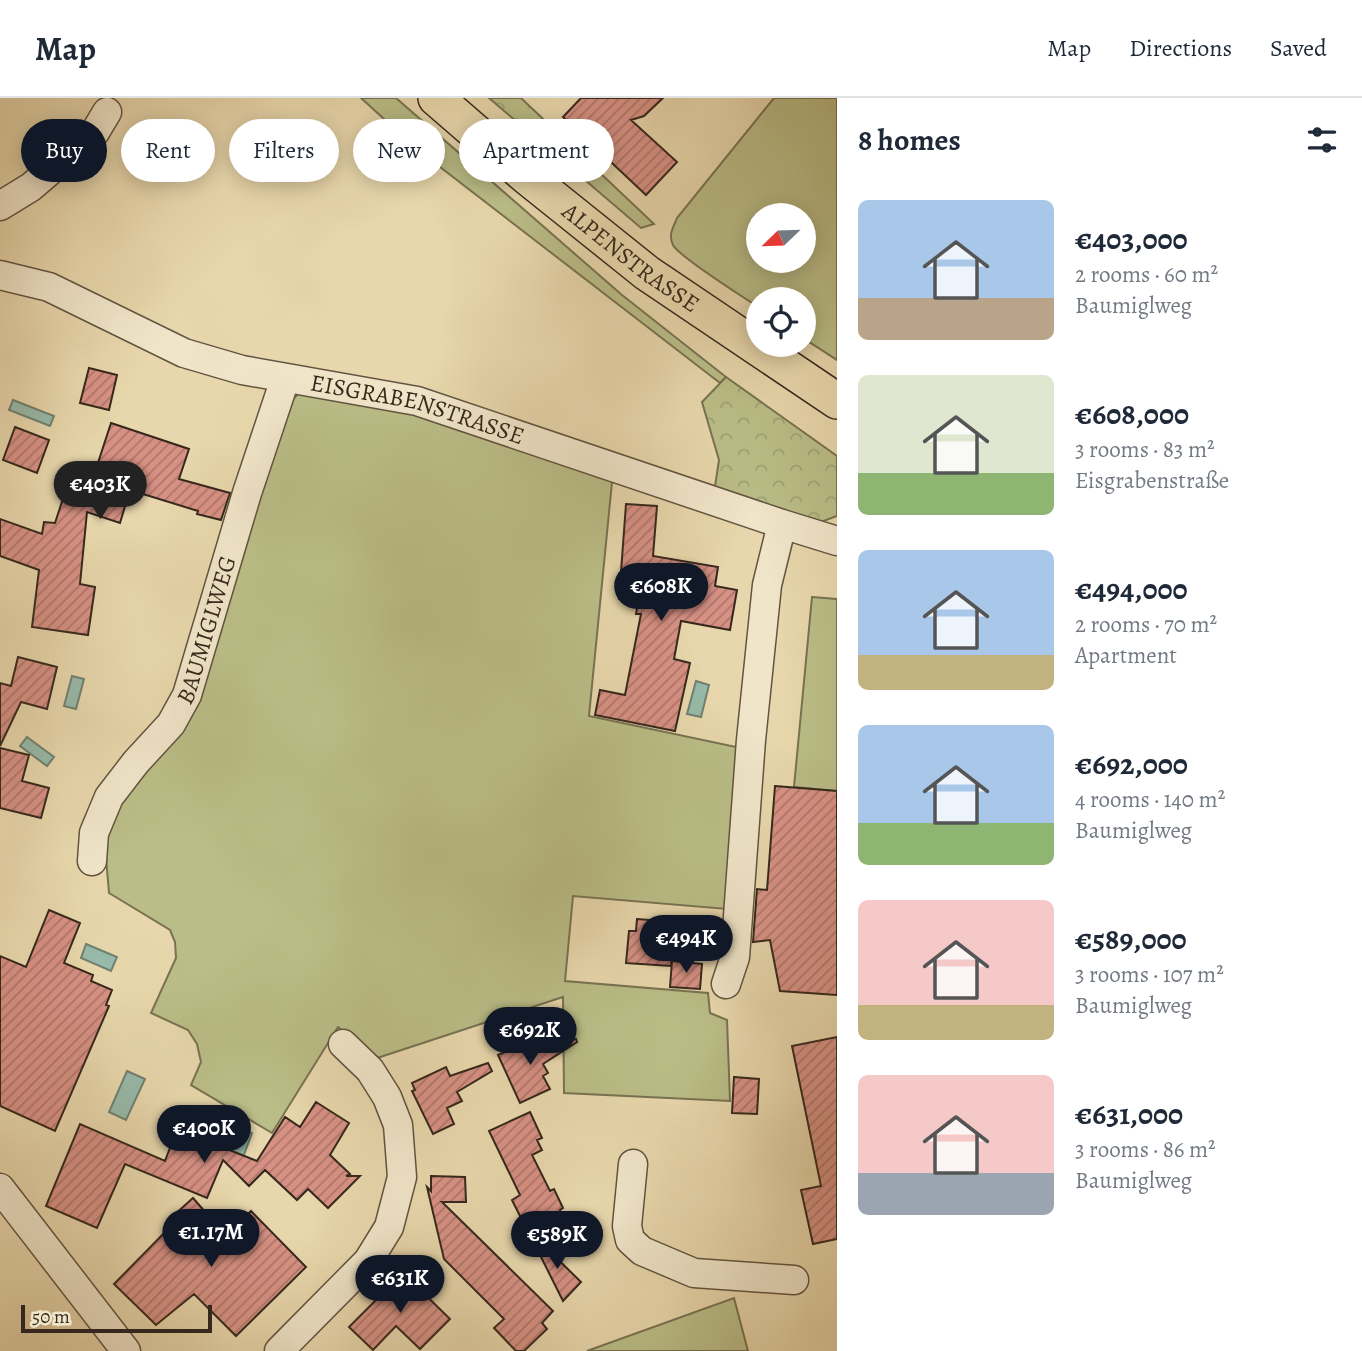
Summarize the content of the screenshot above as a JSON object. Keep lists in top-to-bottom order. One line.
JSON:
{"streets":{"main road":["ALPENSTRASSE"],"street":["EISGRABENSTRASSE","BAUMIGLWEG"]},"crossings":[["EISGRABENSTRASSE","BAUMIGLWEG"]],"scale_bar":"50 m","north":"bottom left","page":{"header":"Map","nav":["Map","Directions","Saved"],"heading":"8 homes","chip":["Buy","Rent","Filters","New","Apartment"],"list":[{"name":"€403,000","note":"2 rooms · 60 m² · Baumiglweg"},{"name":"€608,000","note":"3 rooms · 83 m² · Eisgrabenstraße"},{"name":"€494,000","note":"2 rooms · 70 m² · Apartment"},{"name":"€692,000","note":"4 rooms · 140 m² · Baumiglweg"},{"name":"€589,000","note":"3 rooms · 107 m² · Baumiglweg"},{"name":"€631,000","note":"3 rooms · 86 m² · Baumiglweg"}],"price":["€403K","€608K","€494K","€692K","€400K","€1.17M","€589K","€631K"],"scale":"50 m"}}
